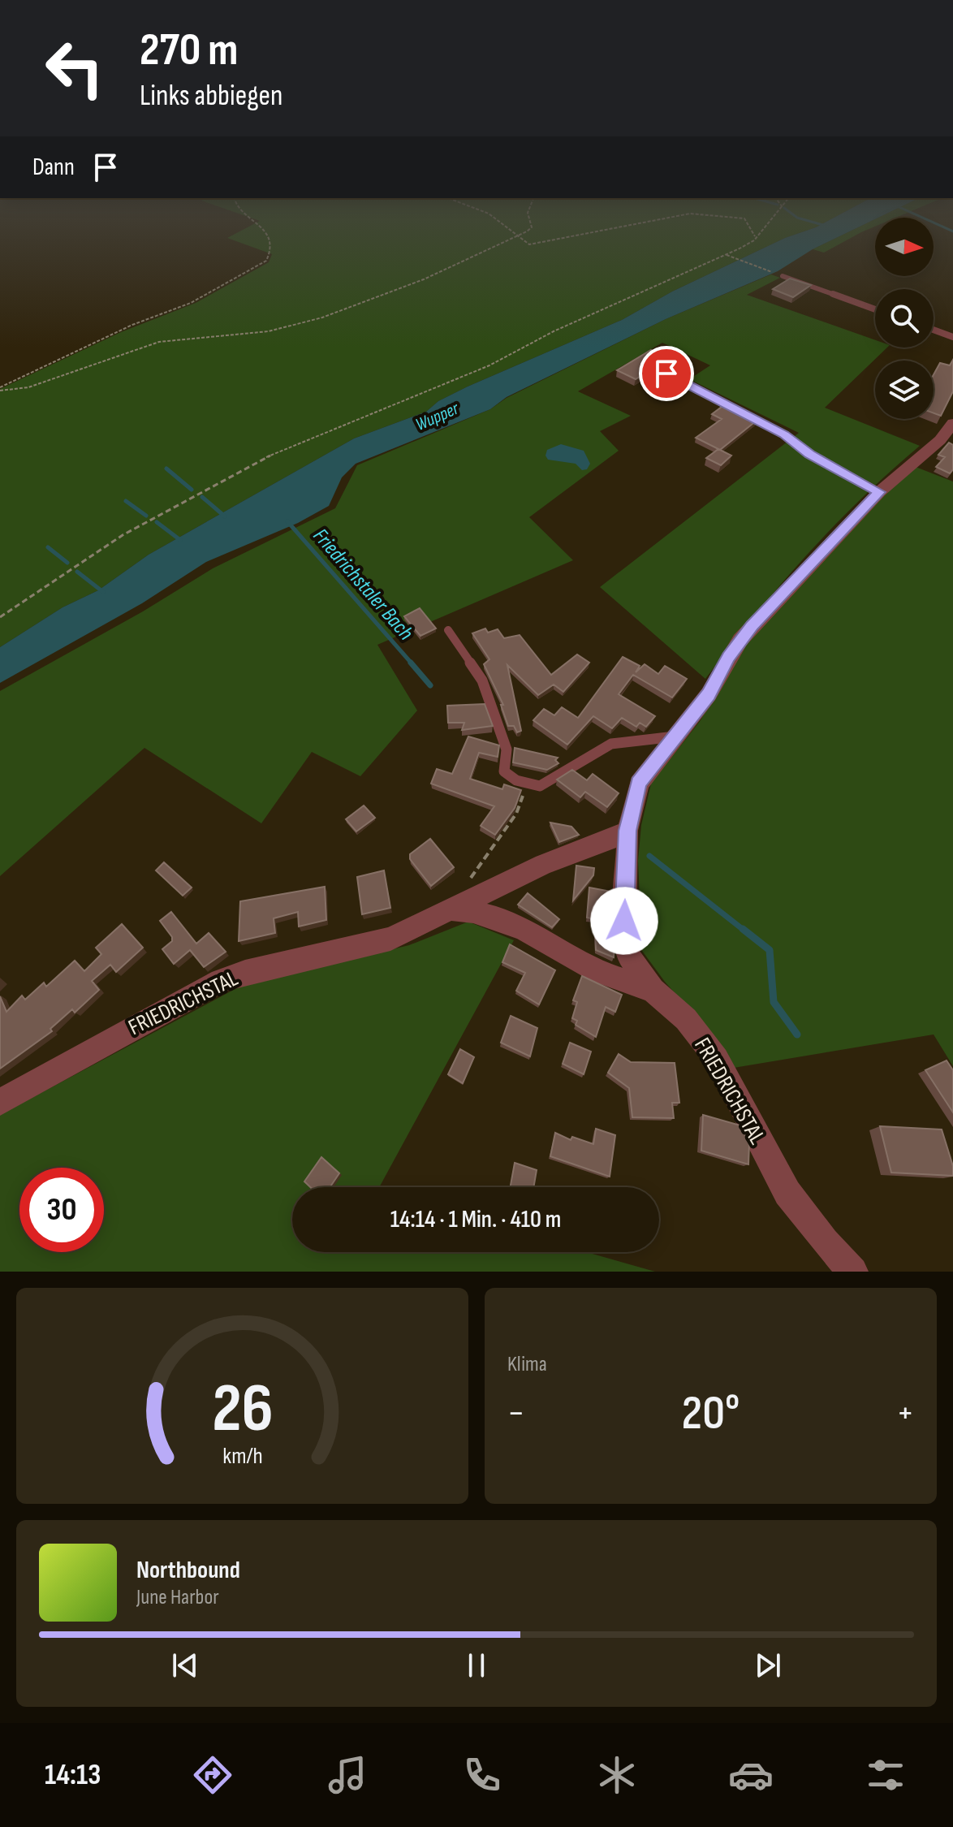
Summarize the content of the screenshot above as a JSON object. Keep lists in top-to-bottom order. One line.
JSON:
{"streets":{"street":["FRIEDRICHSTAL"]},"water":["Wupper","Friedrichstaler Bach"],"north":"right","page":{"turn":["270 m","Links abbiegen"],"then":"Dann","limit":"30","trip":"14:14 · 1 Min. · 410 m","tile":"Klima","heat":["−","20°","+"],"song":["Northbound","June Harbor"],"tabs":"14:13","gauge":["26","km/h"]}}
